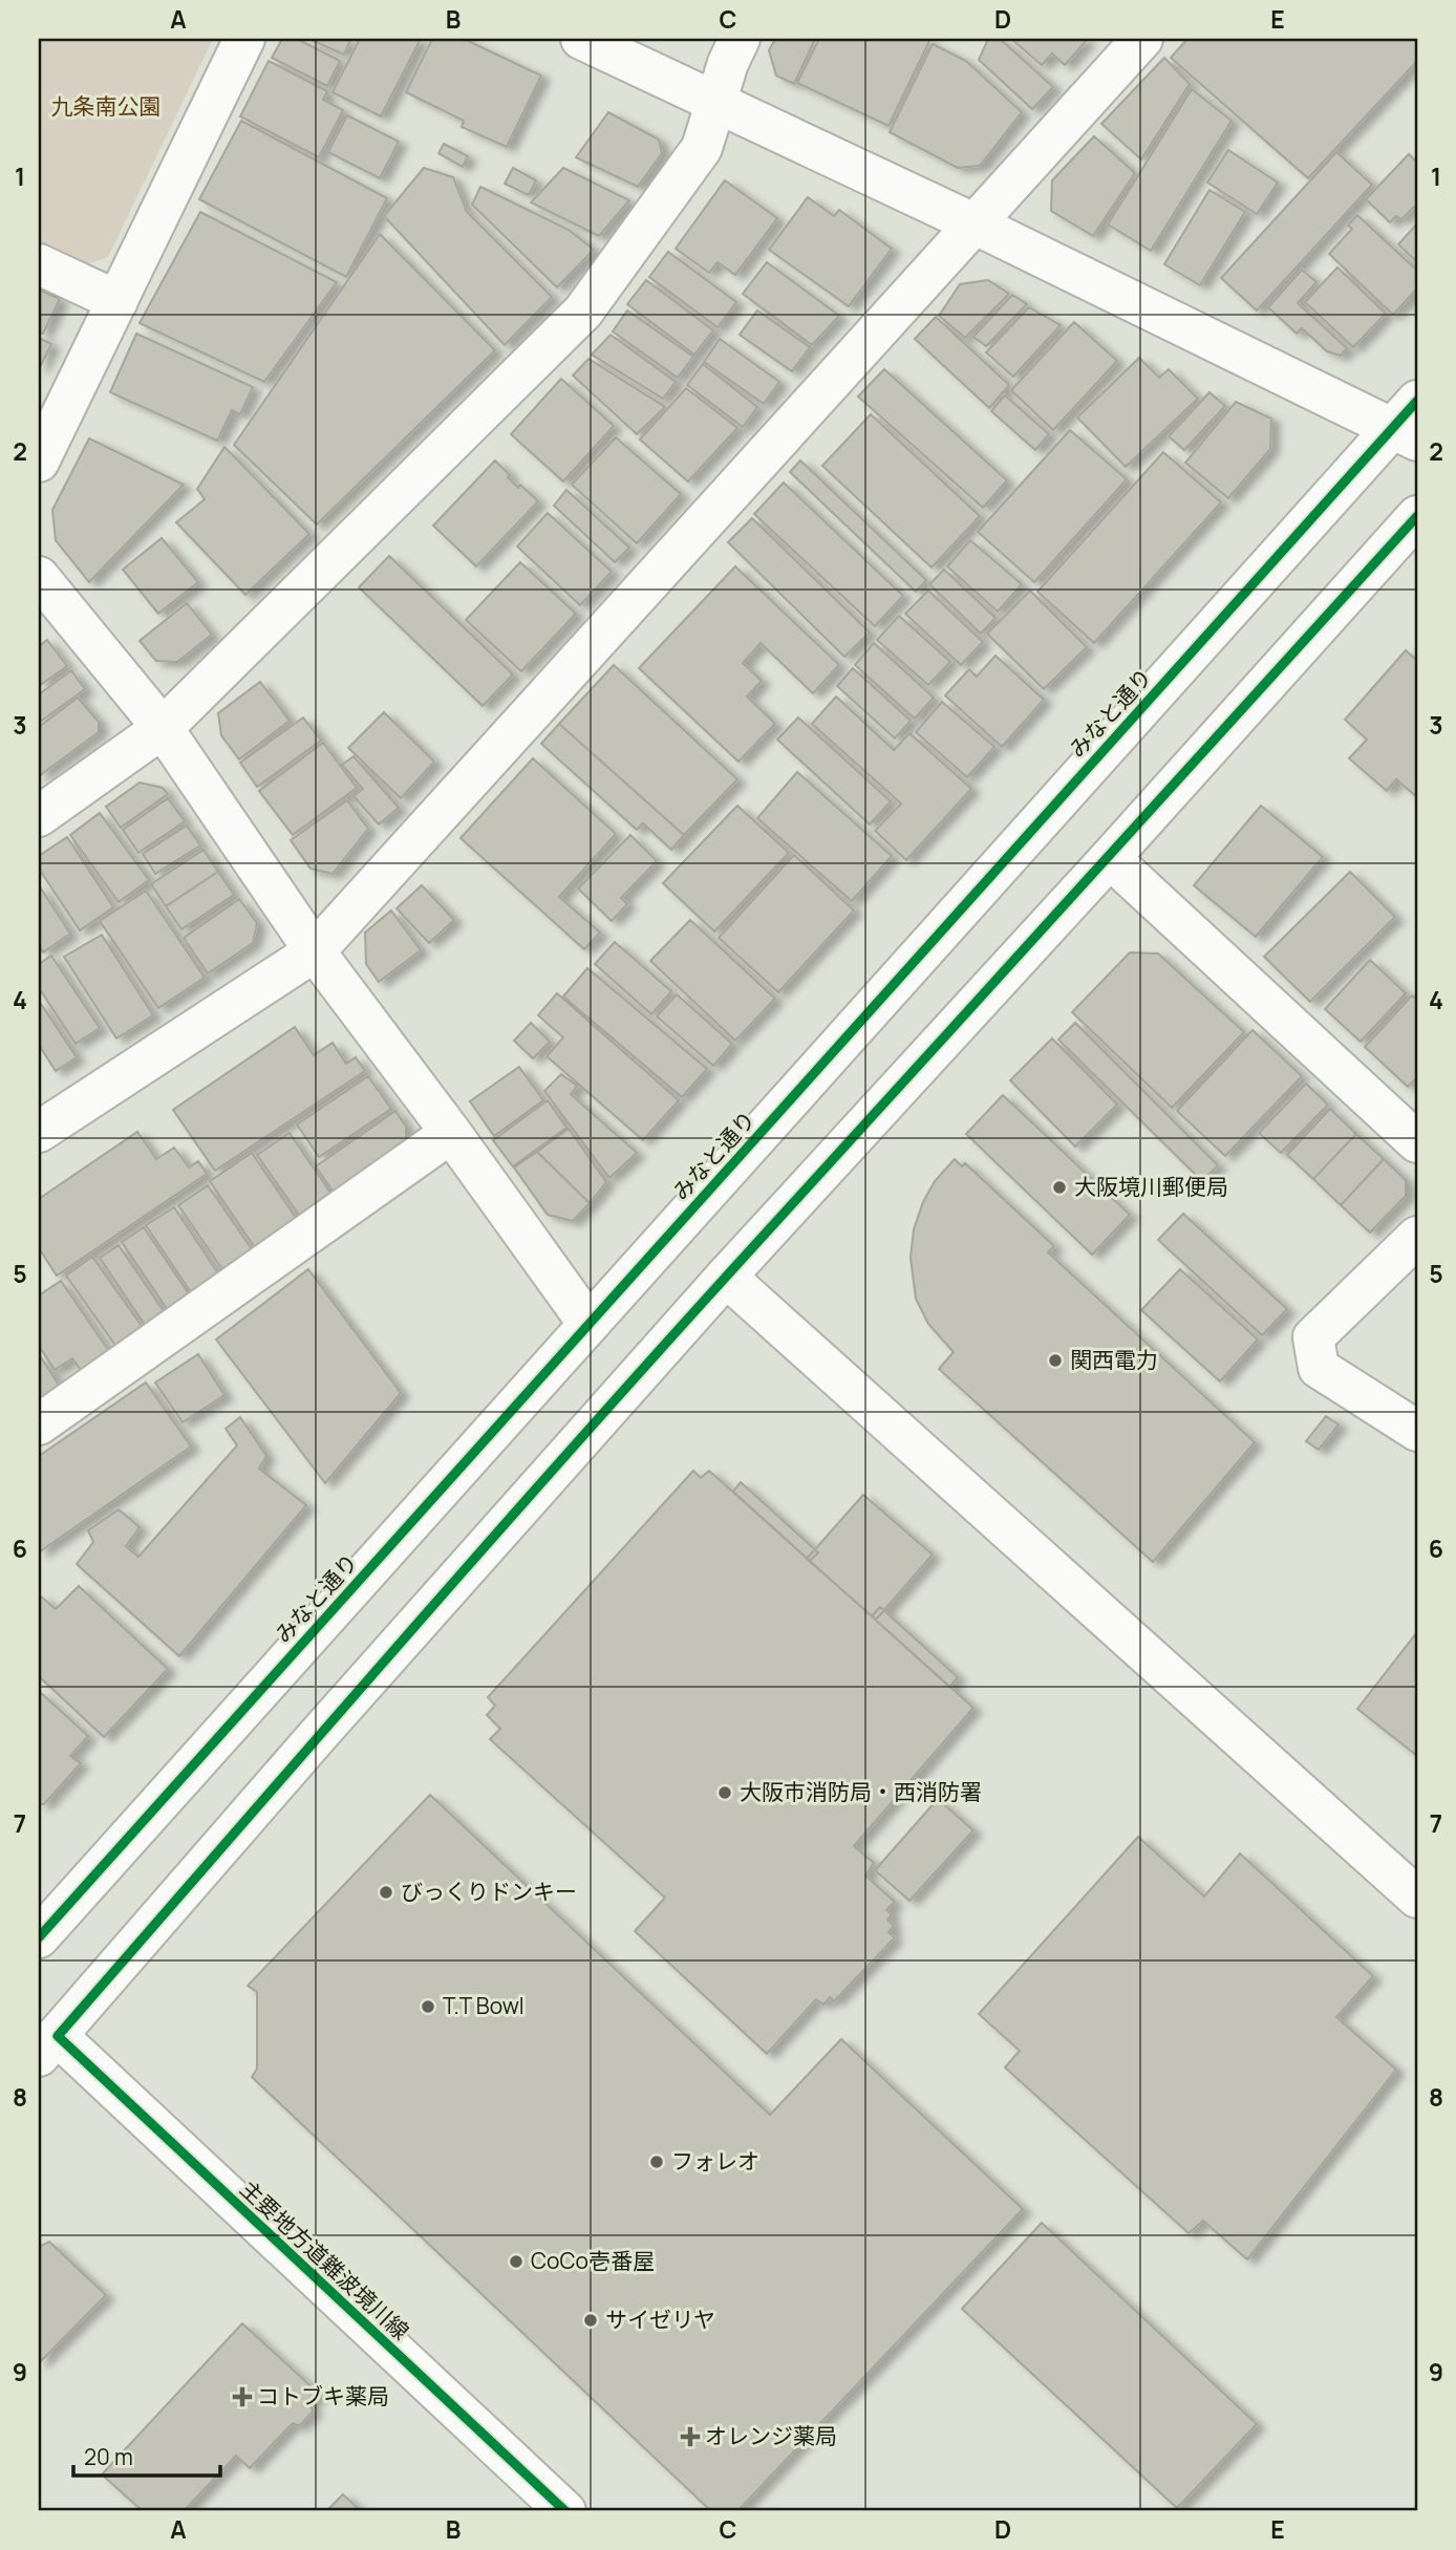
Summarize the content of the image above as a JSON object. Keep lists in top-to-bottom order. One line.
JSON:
{"streets":{"main road":["みなと通り","主要地方道難波境川線"]},"parks":["九条南公園"],"places":{"other":["大阪境川郵便局","関西電力","大阪市消防局・西消防署","びっくりドンキー","T.T Bowl","フォレオ","CoCo壱番屋","サイゼリヤ"],"health":["コトブキ薬局","オレンジ薬局"]},"scale_bar":"20 m","grid":{"columns":["A","B","C","D","E"],"rows":["1","2","3","4","5","6","7","8","9"]}}
